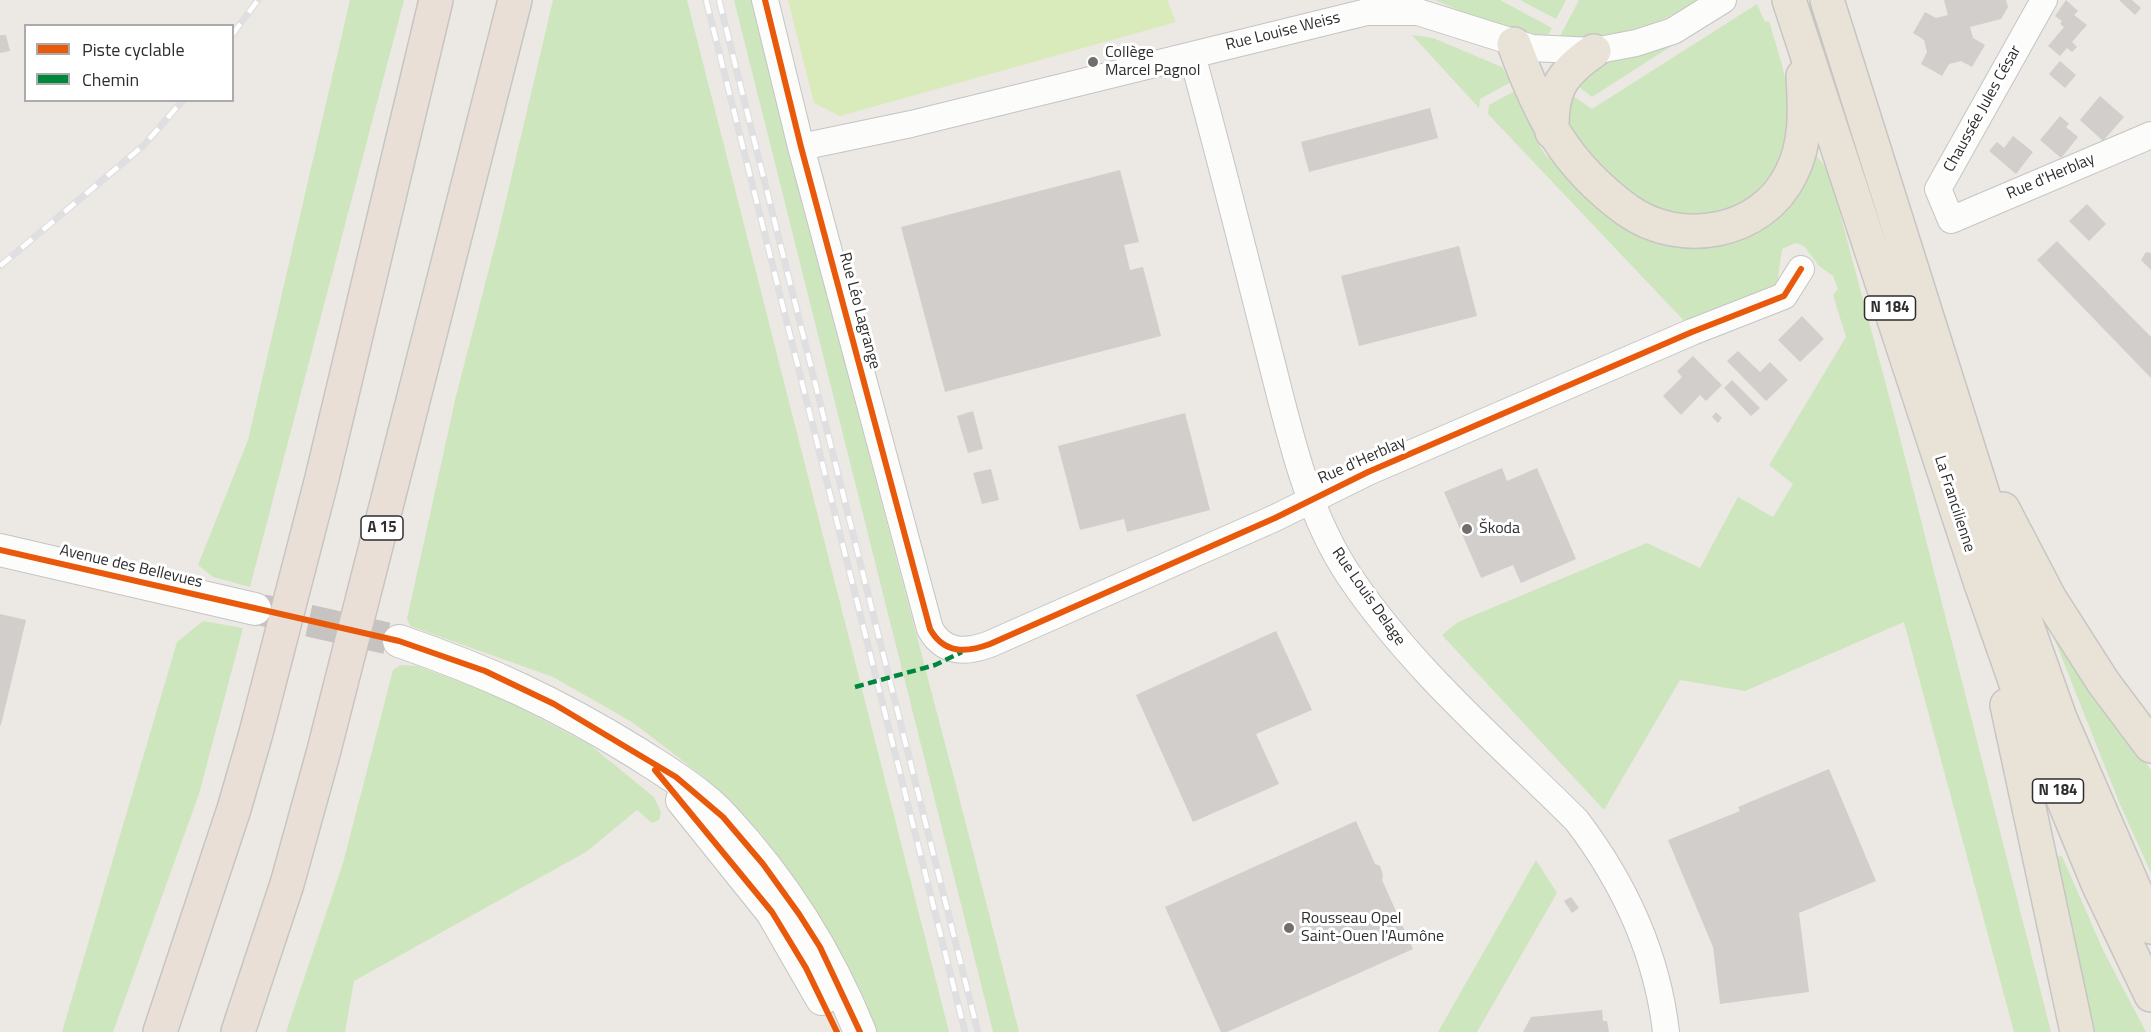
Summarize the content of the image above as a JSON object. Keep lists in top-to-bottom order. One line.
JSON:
{"streets":{"highway":["N 184","La Francilienne","A 15"],"street":["Rue Louise Weiss","Chaussée Jules César","Rue d'Herblay","Rue Léo Lagrange","Avenue des Bellevues","Rue Louis Delage"]},"crossings":[["Rue Louise Weiss","Rue Léo Lagrange"],["Rue Louise Weiss","Rue Louis Delage"],["Chaussée Jules César","Rue d'Herblay"],["Rue d'Herblay","Rue Léo Lagrange"],["Rue d'Herblay","Rue Louis Delage"]],"places":["Collège Marcel Pagnol","Škoda","Rousseau Opel Saint-Ouen l'Aumône"],"legend":["Piste cyclable","Chemin"]}
